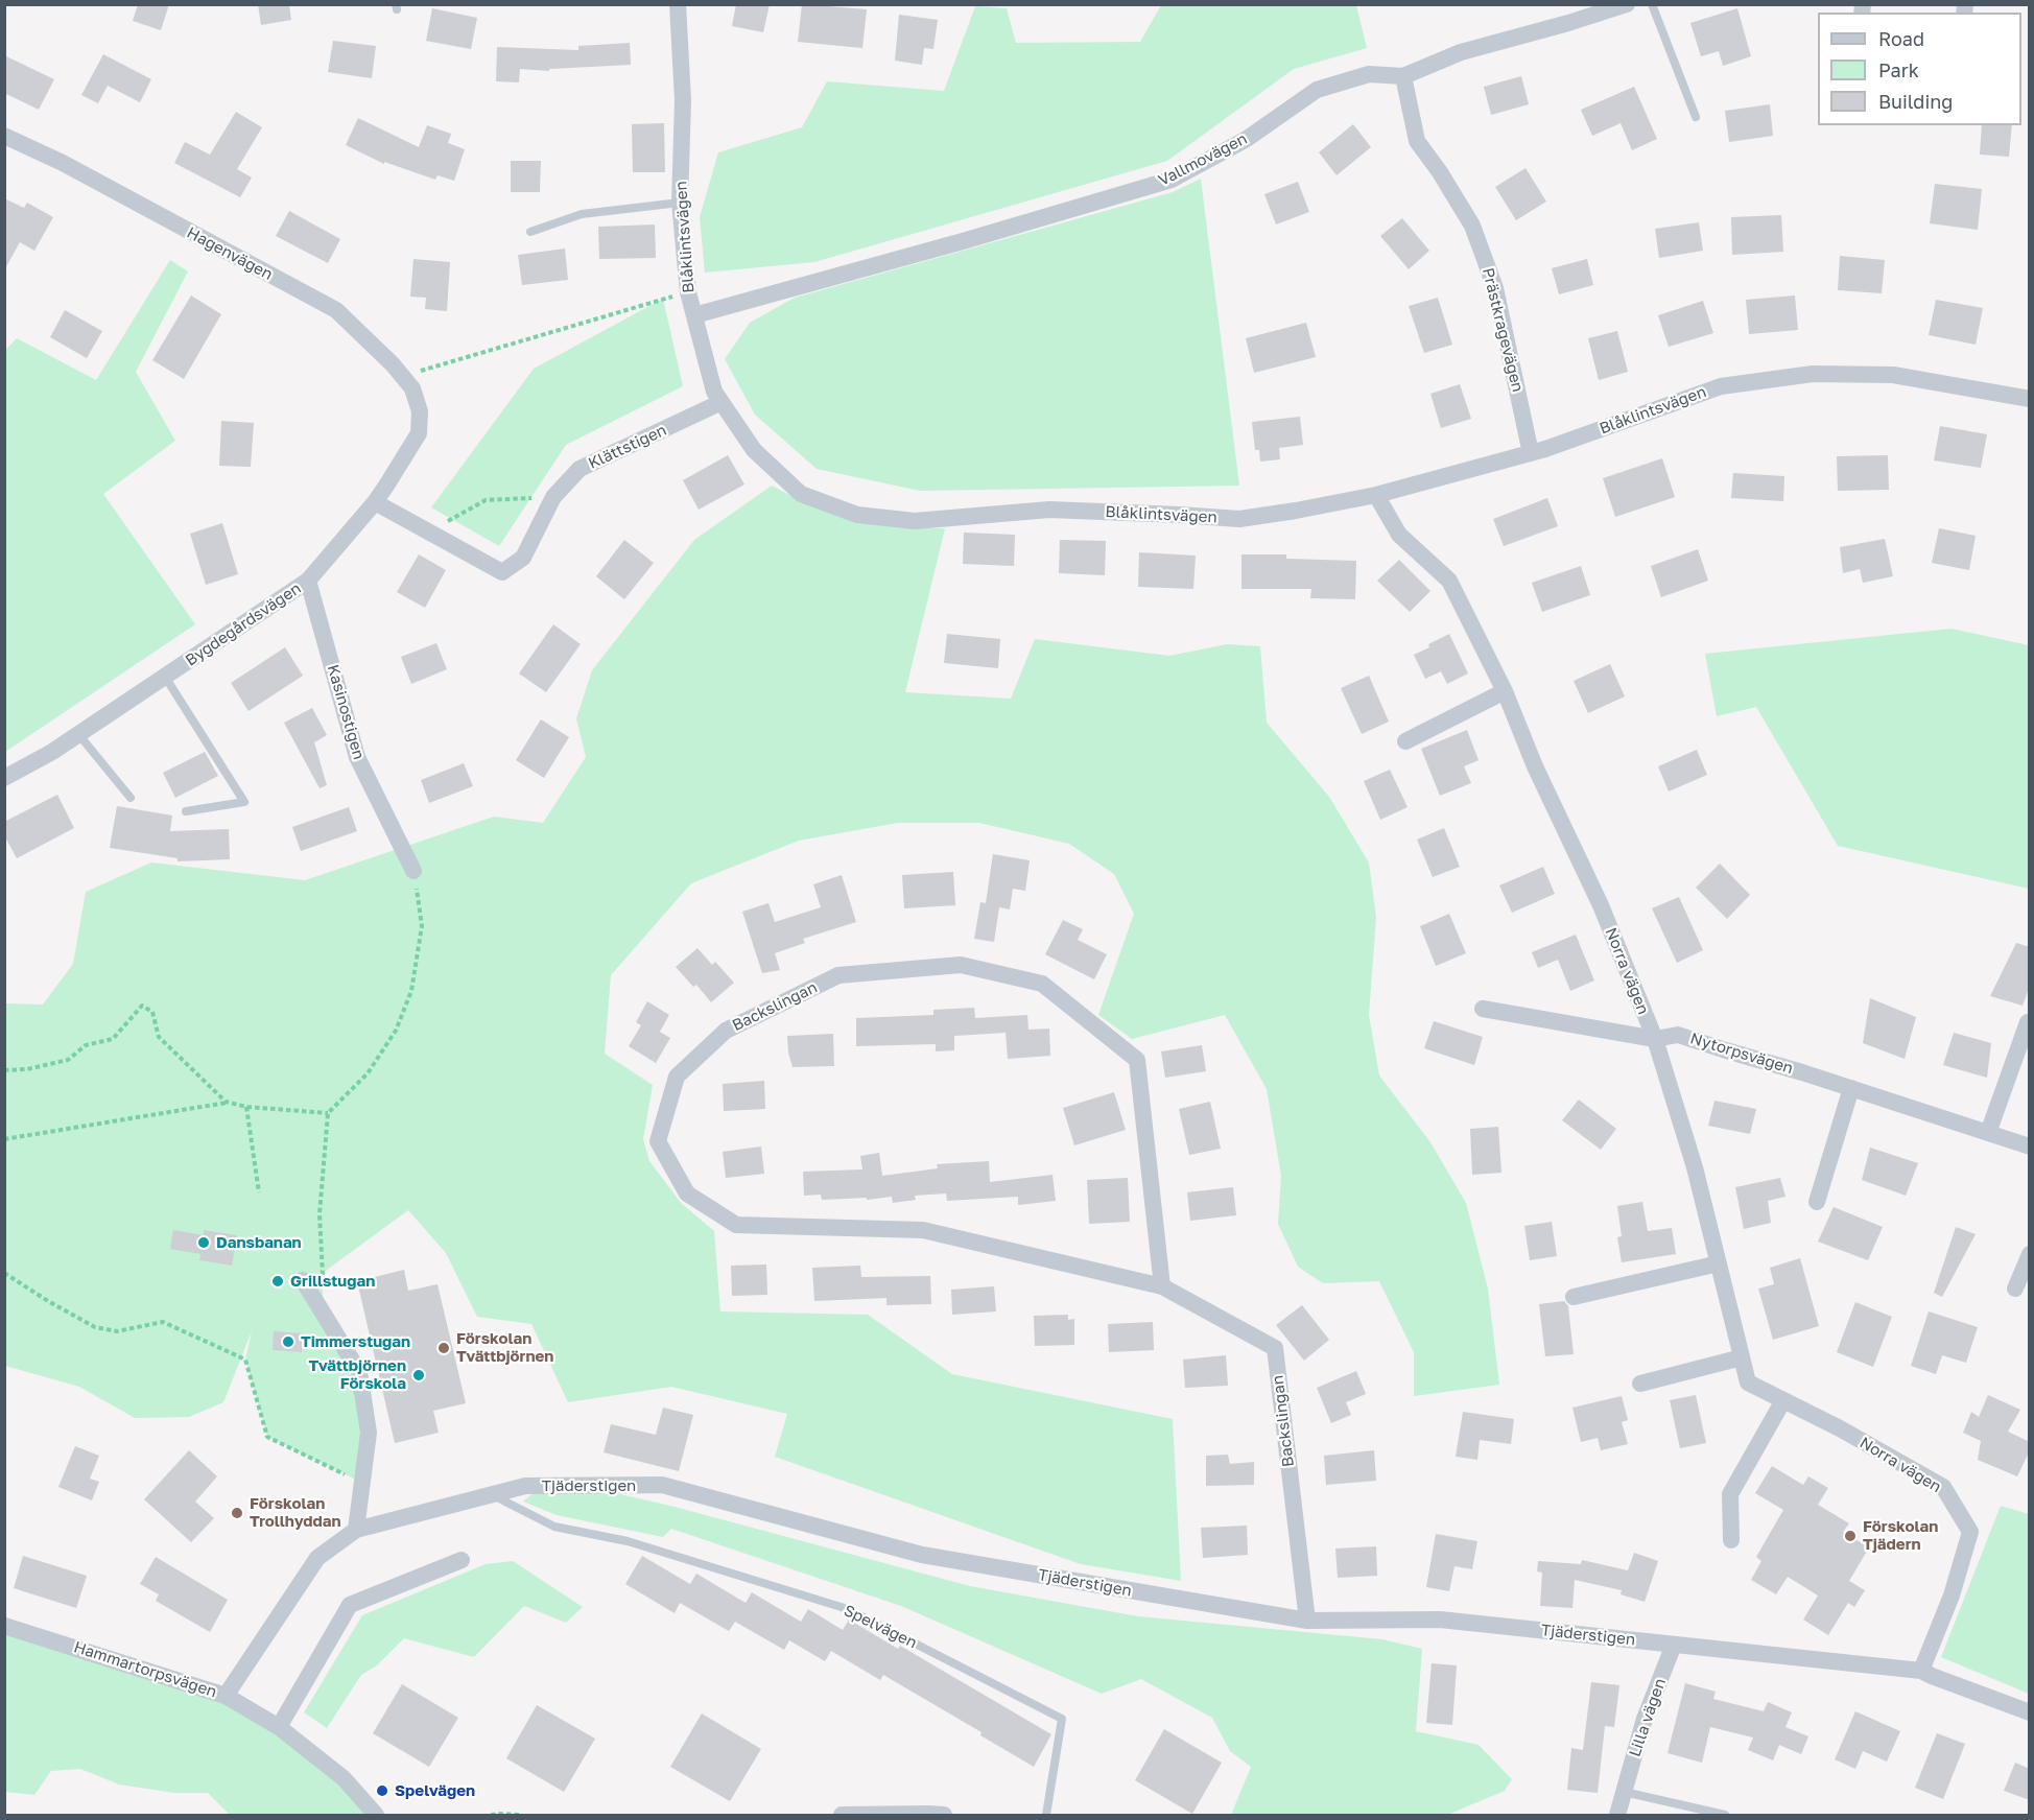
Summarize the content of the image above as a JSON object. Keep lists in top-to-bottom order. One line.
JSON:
{"streets":{"street":["Vallmovägen","Blåklintsvägen","Hagenvägen","Prästkragevägen","Klättstigen","Bygdegårdsvägen","Kasinostigen","Norra vägen","Backslingan","Nytorpsvägen","Tjäderstigen","Hammartorpsvägen","Lilla vägen"],"lane":["Spelvägen"]},"crossings":[["Vallmovägen","Blåklintsvägen"],["Vallmovägen","Prästkragevägen"],["Blåklintsvägen","Prästkragevägen"],["Blåklintsvägen","Klättstigen"],["Blåklintsvägen","Norra vägen"],["Hagenvägen","Bygdegårdsvägen"],["Klättstigen","Bygdegårdsvägen"],["Bygdegårdsvägen","Kasinostigen"],["Norra vägen","Nytorpsvägen"],["Norra vägen","Tjäderstigen"],["Backslingan","Tjäderstigen"],["Tjäderstigen","Spelvägen"],["Tjäderstigen","Hammartorpsvägen"],["Tjäderstigen","Lilla vägen"]],"places":["Dansbanan","Grillstugan","Timmerstugan","Förskolan Tvättbjörnen","Tvättbjörnen Förskola","Förskolan Trollhyddan","Förskolan Tjädern","Spelvägen"],"legend":["Road","Park","Building"]}
